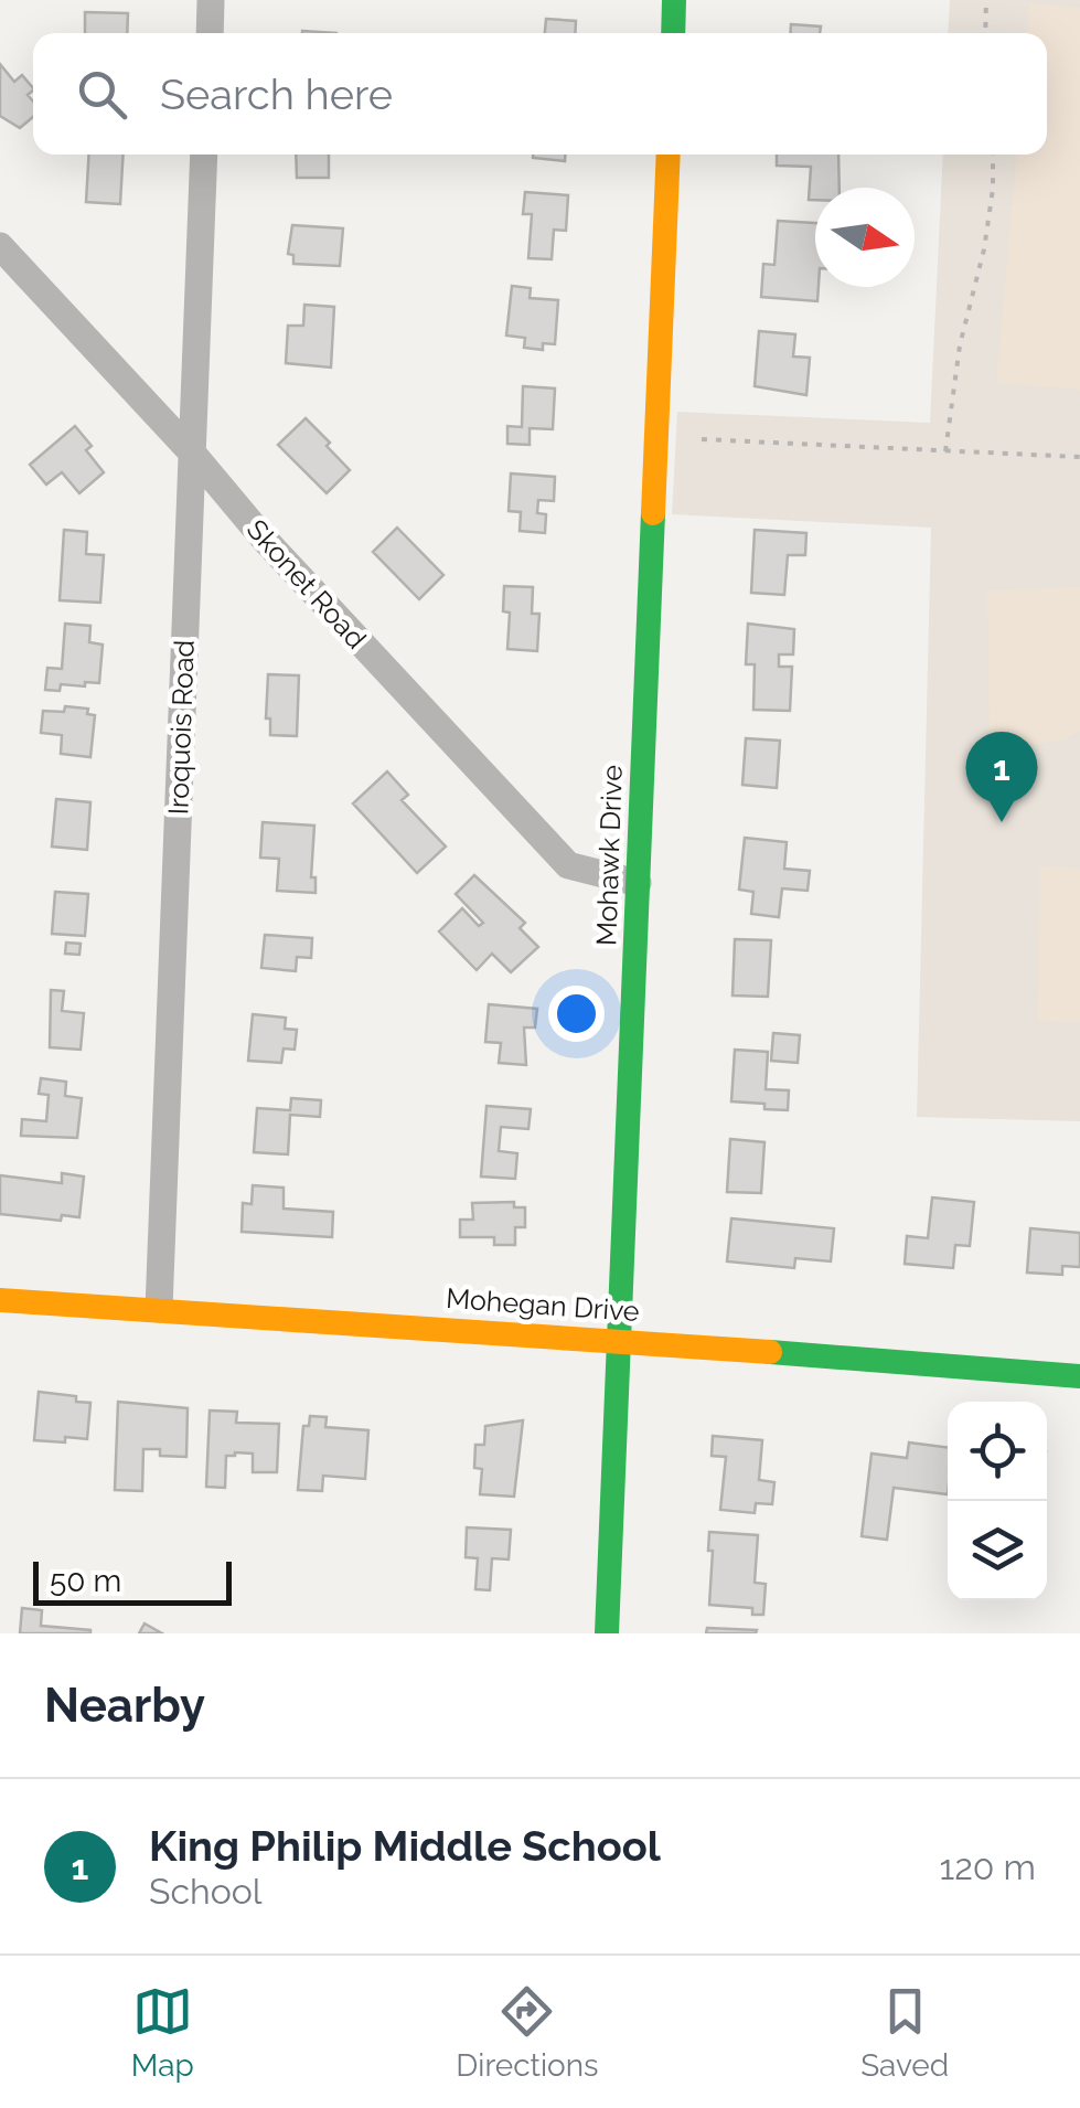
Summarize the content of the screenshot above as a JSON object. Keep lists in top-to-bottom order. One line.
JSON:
{"streets":{"street":["Skonet Road","Iroquois Road","Mohawk Drive","Mohegan Drive"]},"crossings":[["Skonet Road","Iroquois Road"],["Skonet Road","Mohawk Drive"],["Iroquois Road","Mohegan Drive"],["Mohawk Drive","Mohegan Drive"]],"scale_bar":"50 m","north":"right","page":{"search":"Search here","pins":"1","scale":"50 m","heading":"Nearby","list":[{"mark":"1","name":"King Philip Middle School","note":"School","value":"120 m"}],"nav":["Map","Directions","Saved"]}}
